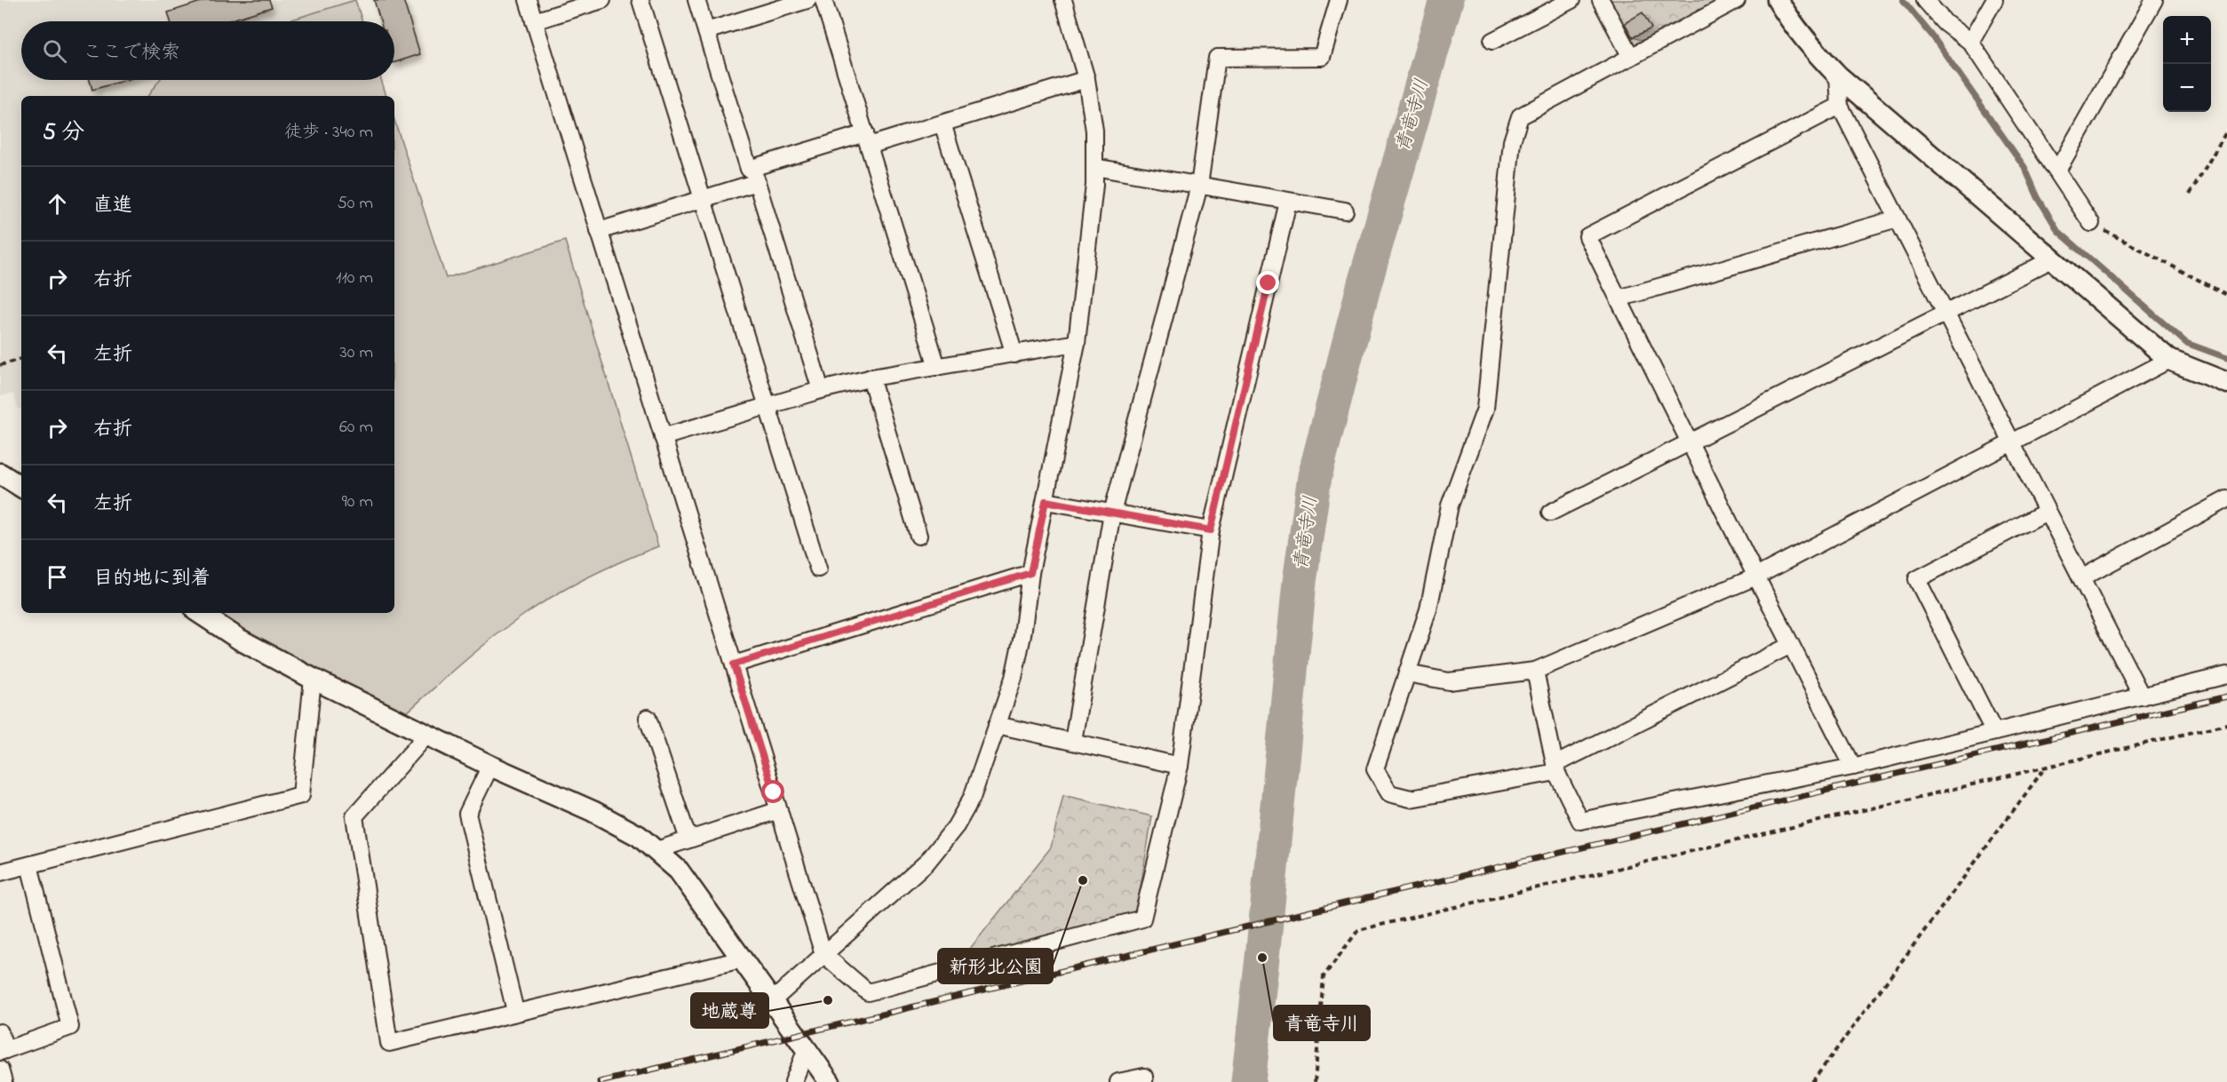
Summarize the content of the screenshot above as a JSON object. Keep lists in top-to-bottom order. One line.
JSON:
{"water":["青竜寺川"],"places":["新形北公園","青竜寺川","地蔵尊"],"page":{"map_buttons":["+","−"],"search":"ここで検索","heading":["5 分","徒歩 · 340 m"],"list":[["直進","50 m"],["右折","110 m"],["左折","30 m"],["右折","60 m"],["左折","90 m"],"目的地に到着"]}}
